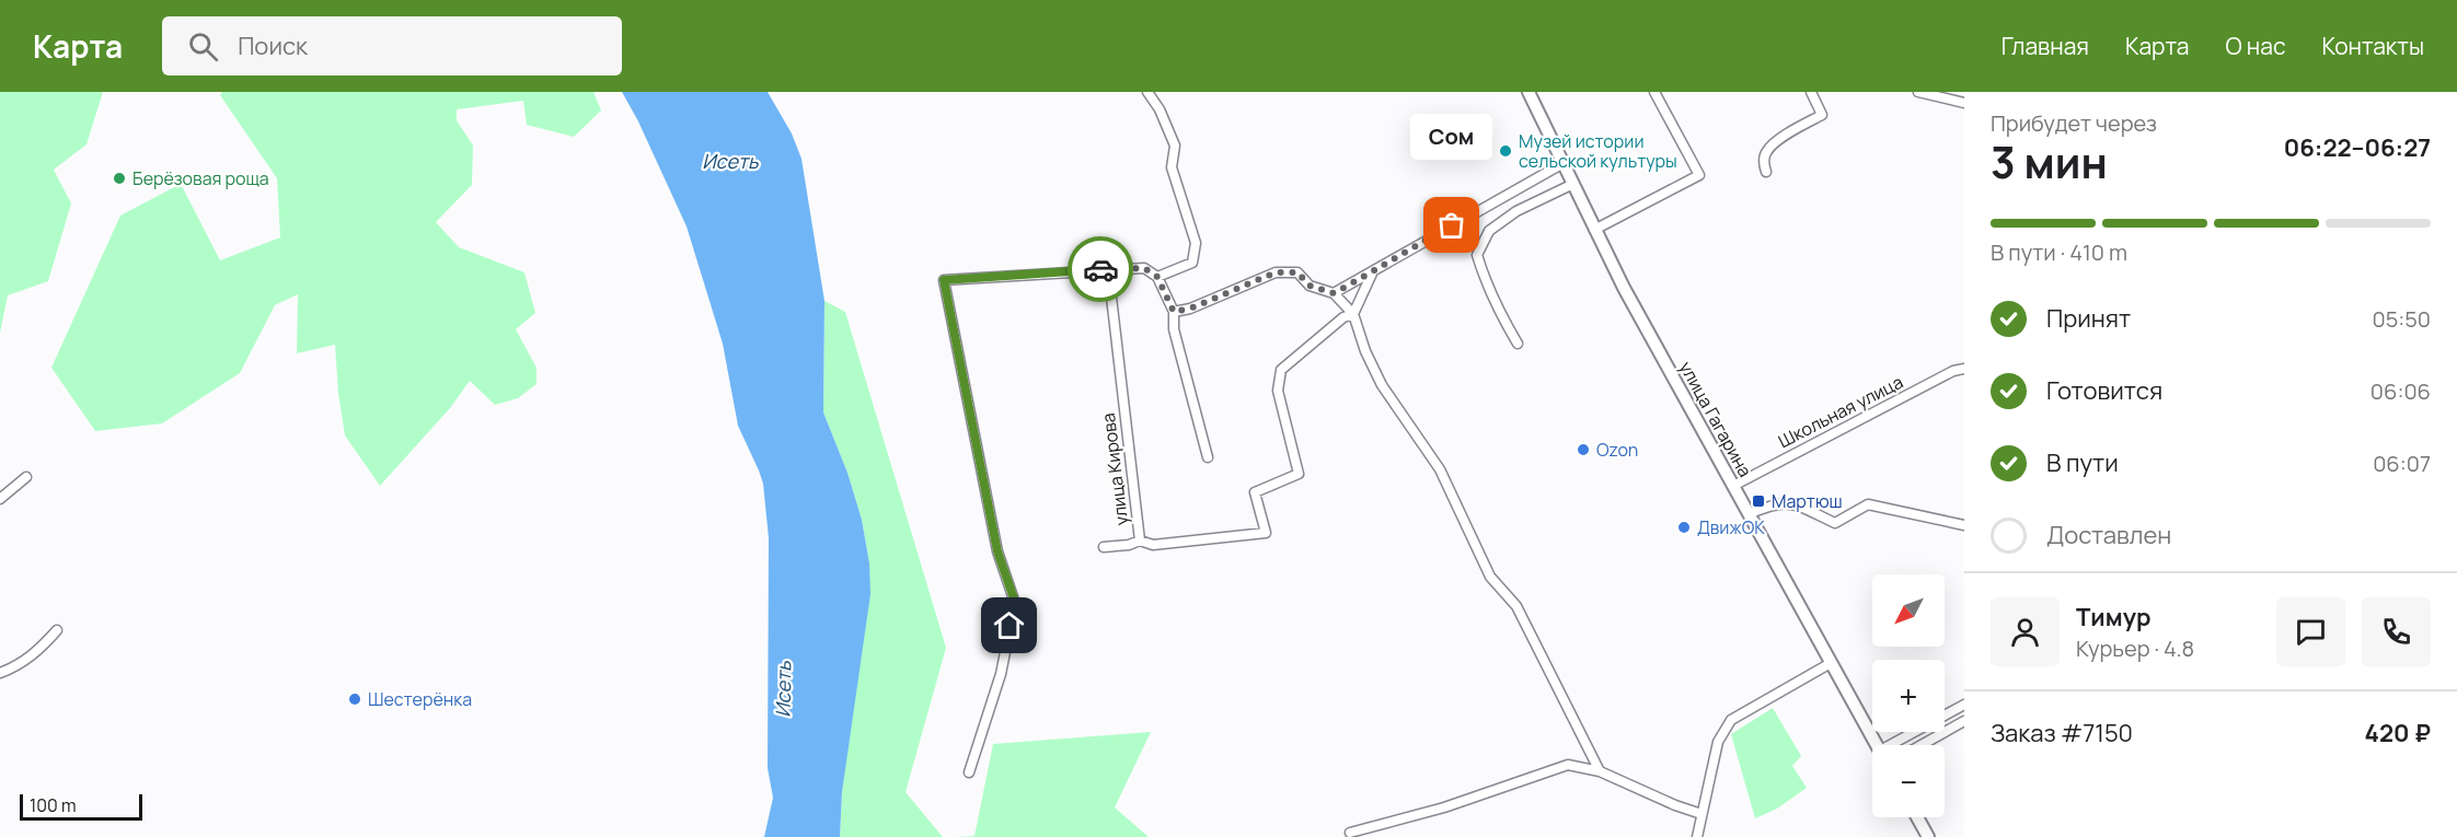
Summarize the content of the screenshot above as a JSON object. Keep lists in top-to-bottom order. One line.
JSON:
{"streets":{"main road":["улица Гагарина"],"street":["Школьная улица","улица Кирова"]},"crossings":[["Школьная улица","улица Гагарина"]],"water":["Исеть"],"places":{"other":["Музей истории сельской культуры","Берёзовая роща","Сом","Ozon","ДвижОК","Шестерёнка"],"transit":["Мартюш"]},"scale_bar":"100 m","north":"bottom left","page":{"header":"Карта","search":"Поиск","nav":["Главная","Карта","О нас","Контакты"],"heading":["3 мин","Прибудет через","06:22–06:27"],"panel":["Тимур","Курьер · 4.8","Заказ #7150","420 ₽"],"bubble":"Сом","bar":"В пути · 410 m","list":[["Принят","05:50"],["Готовится","06:06"],["В пути","06:07"],"Доставлен"],"map_buttons":["+","−"],"scale":"100 m"}}
